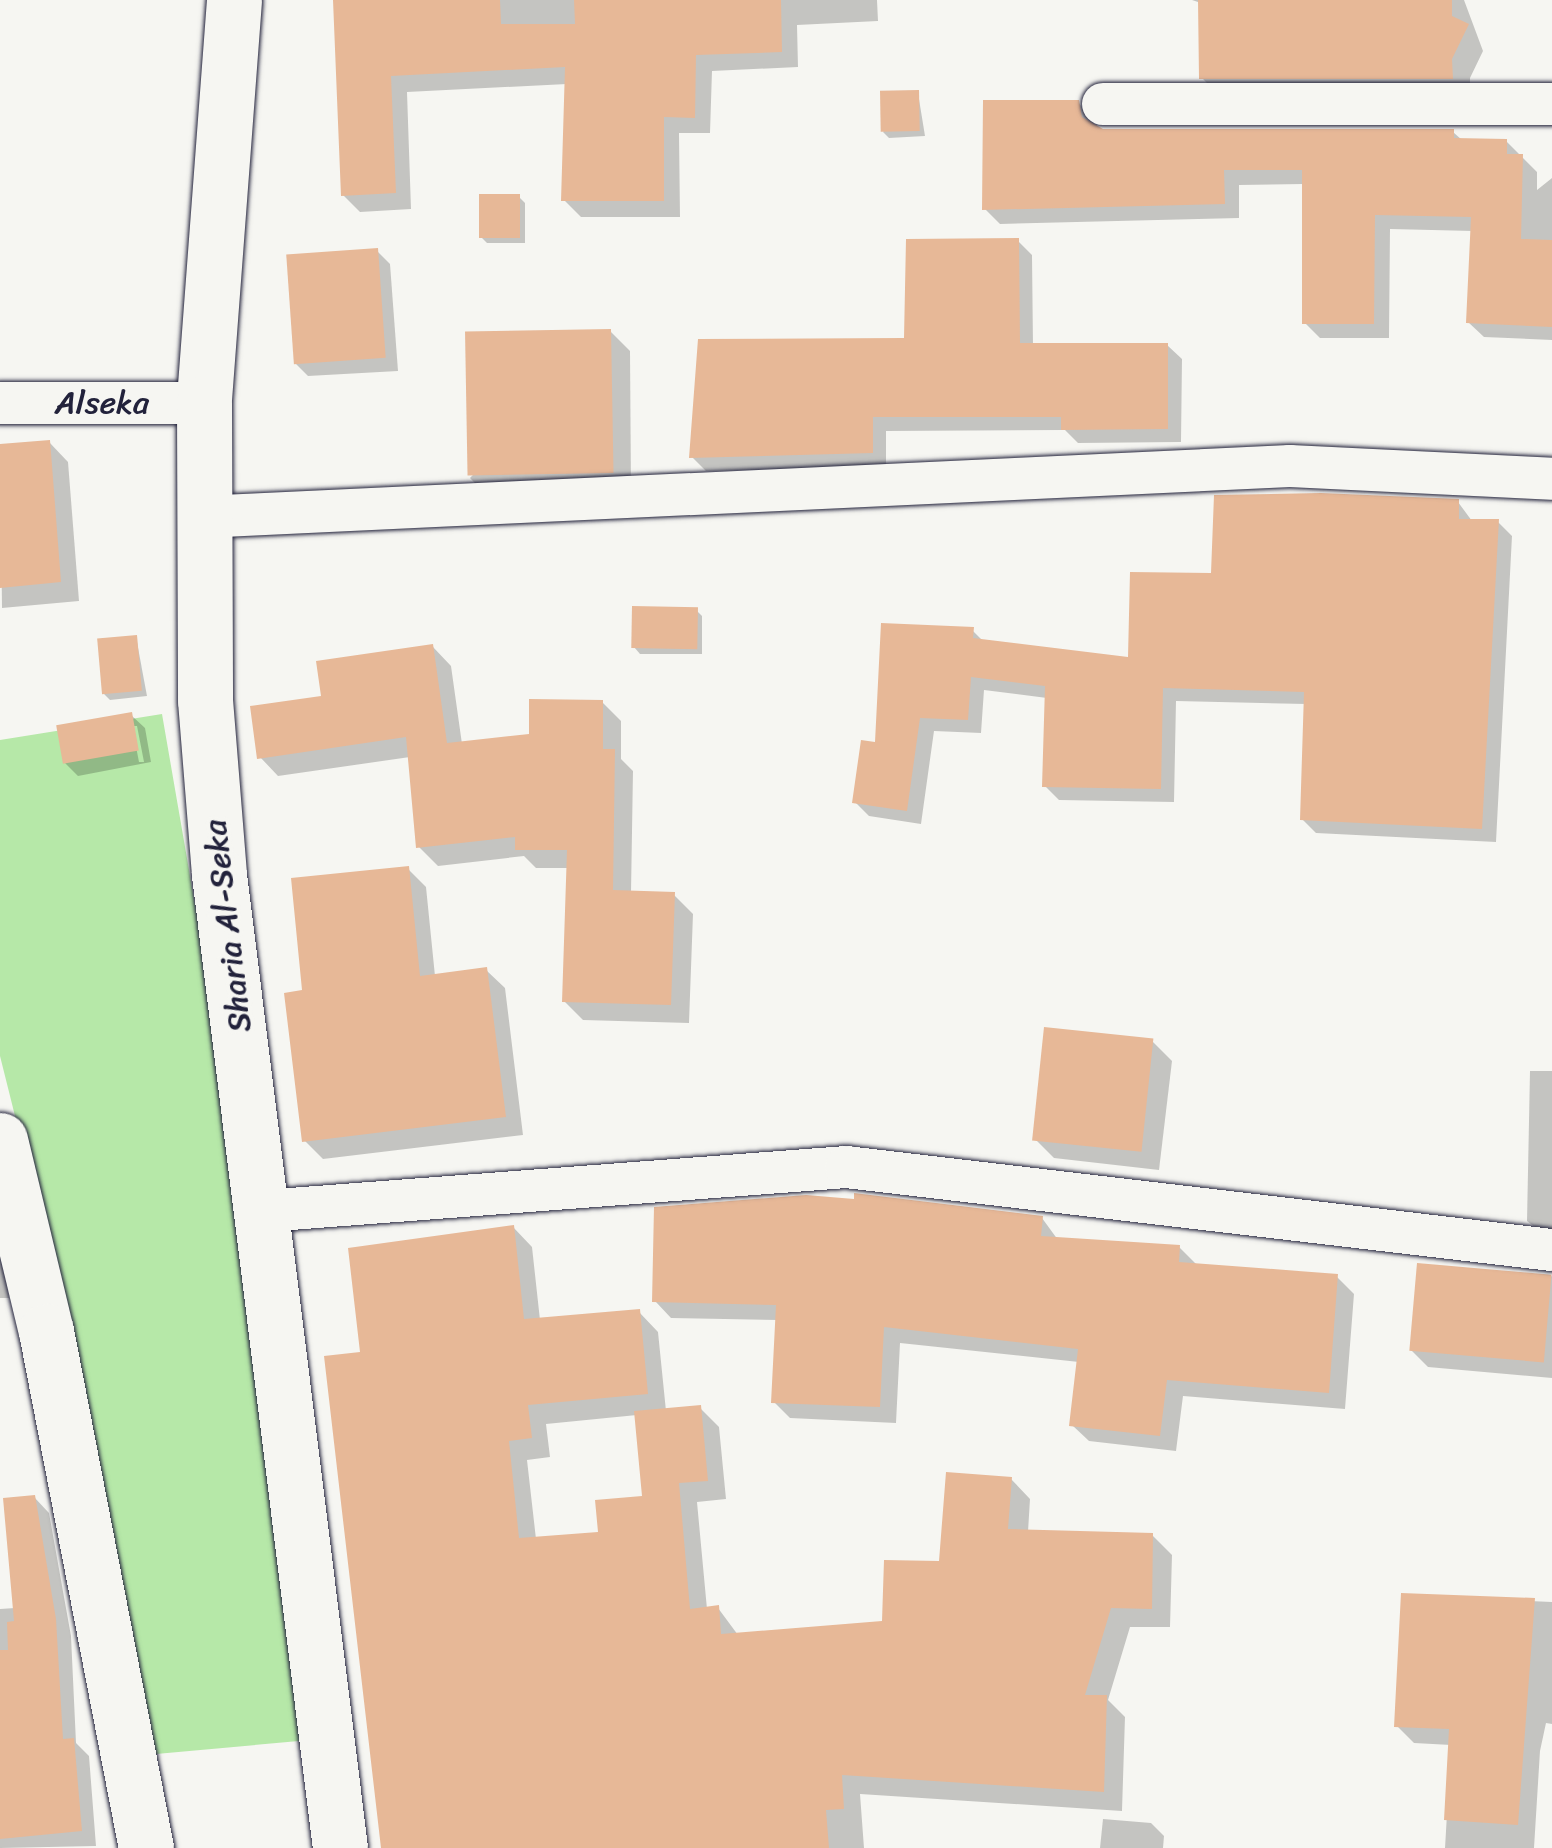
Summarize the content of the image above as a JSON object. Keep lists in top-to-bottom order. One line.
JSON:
{"streets":{"main road":["Sharia Al-Seka"],"street":["Alseka"]},"crossings":[["Alseka","Sharia Al-Seka"]]}
